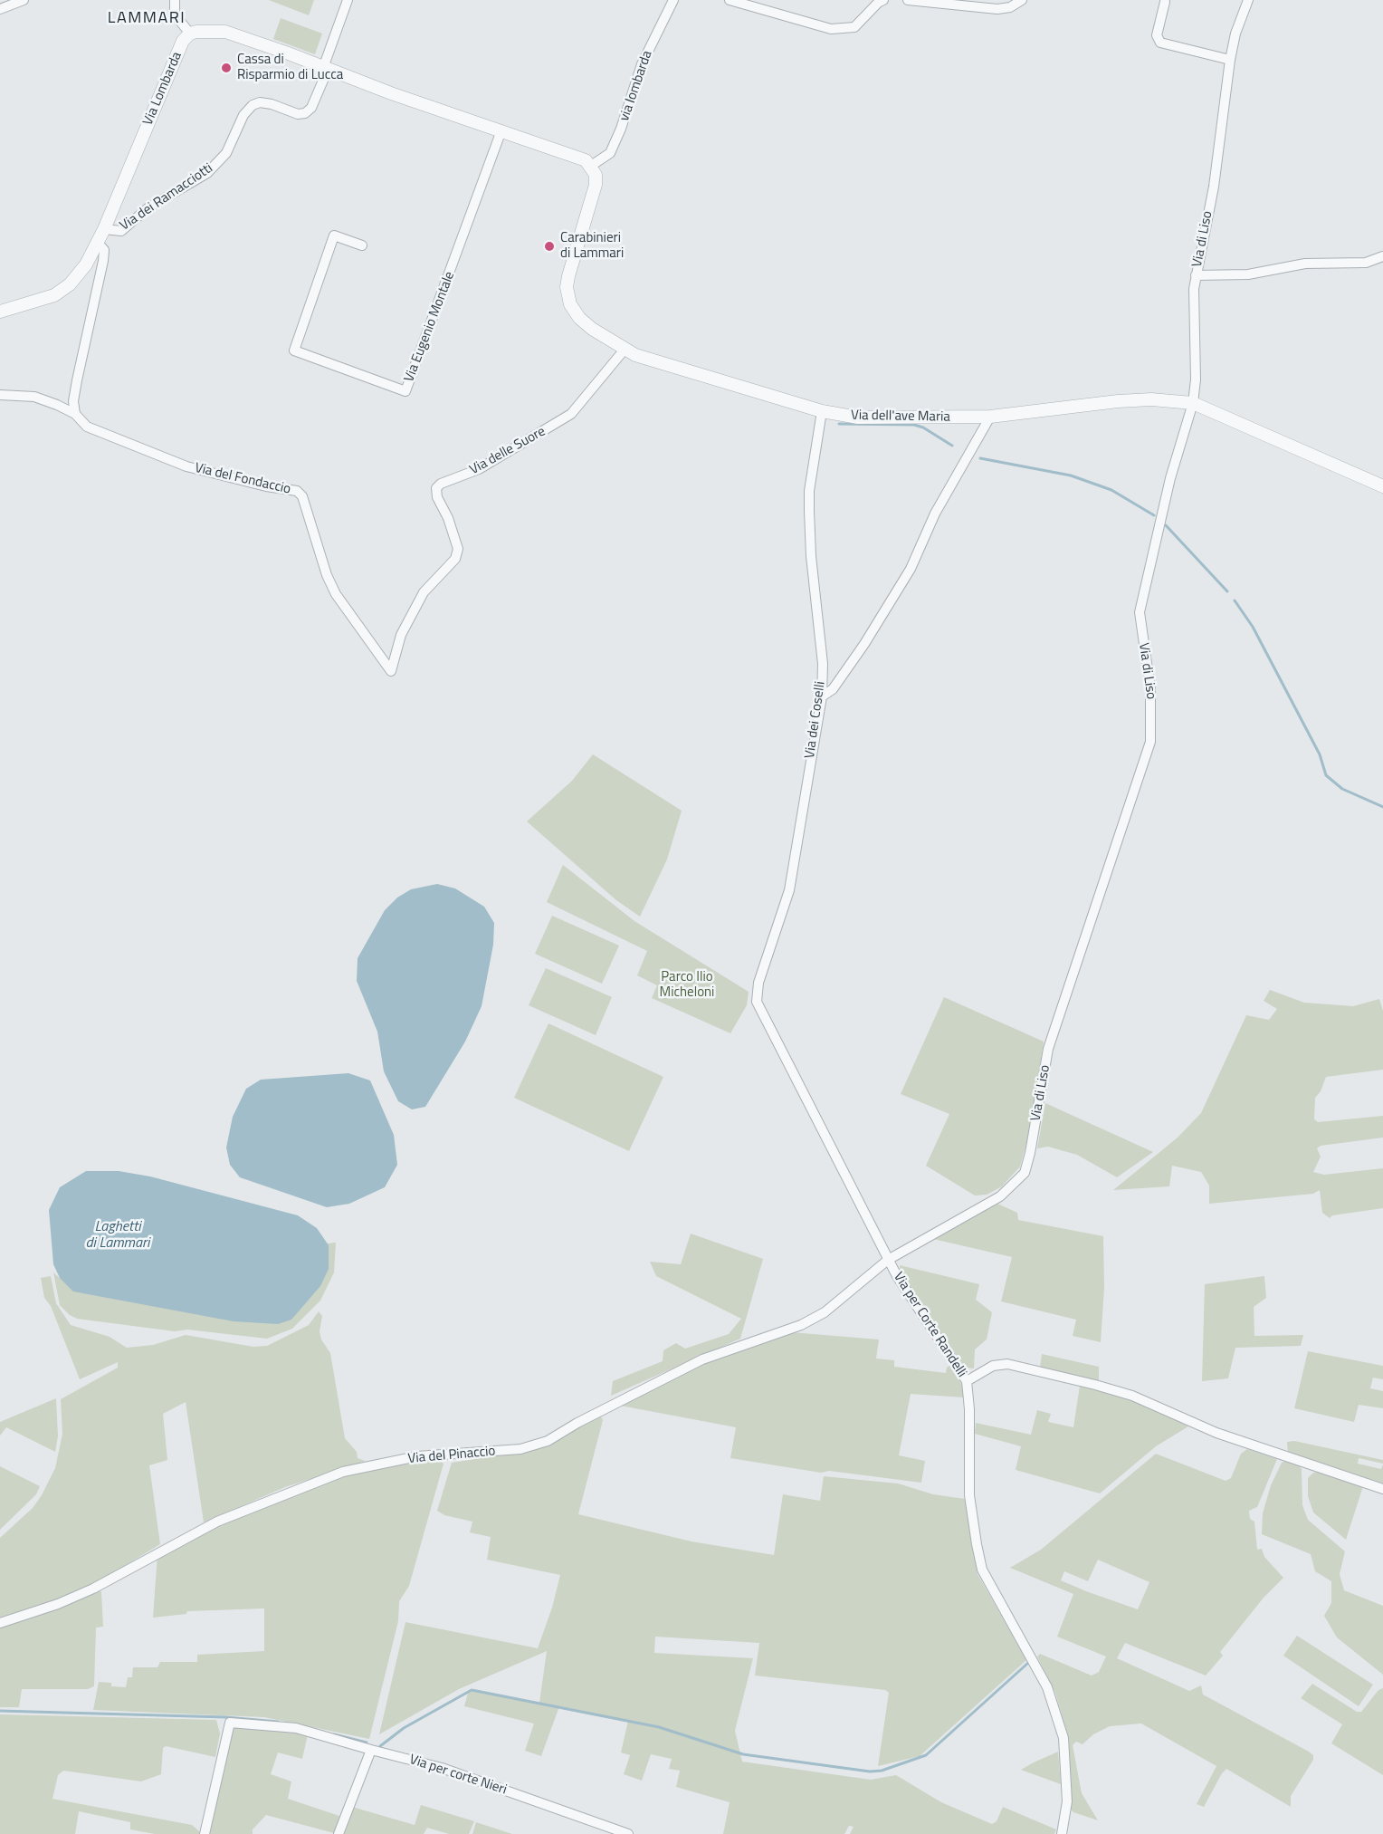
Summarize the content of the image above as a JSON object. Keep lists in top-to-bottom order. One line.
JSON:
{"streets":{"street":["via lombarda","Via Lombarda","Via dei Ramacciotti","Via di Liso","Via Eugenio Montale","Via dell'ave Maria","Via delle Suore","Via del Fondaccio","Via dei Coselli","Via per Corte Randelli","Via del Pinaccio","Via per corte Nieri"]},"crossings":[["via lombarda","Via dell'ave Maria"],["Via Lombarda","Via dei Ramacciotti"],["Via di Liso","Via dell'ave Maria"],["Via di Liso","Via per Corte Randelli"],["Via di Liso","Via del Pinaccio"],["Via dell'ave Maria","Via delle Suore"],["Via dell'ave Maria","Via dei Coselli"],["Via delle Suore","Via del Fondaccio"],["Via dei Coselli","Via per Corte Randelli"],["Via per Corte Randelli","Via del Pinaccio"]],"districts":["LAMMARI"],"water":["Laghetti di Lammari"],"parks":["Parco Ilio Micheloni"],"places":["Cassa di Risparmio di Lucca","Carabinieri di Lammari"]}
